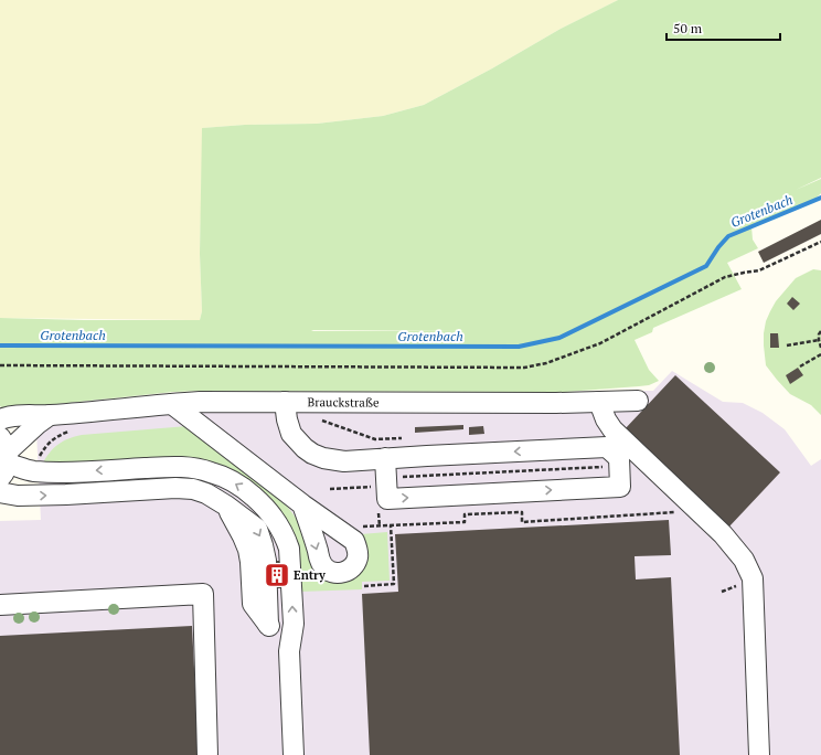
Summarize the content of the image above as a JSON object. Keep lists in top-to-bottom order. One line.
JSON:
{"streets":{"lane":["Brauckstraße"]},"water":["Grotenbach"],"places":{"building":["Entry"]},"scale_bar":"50 m"}
